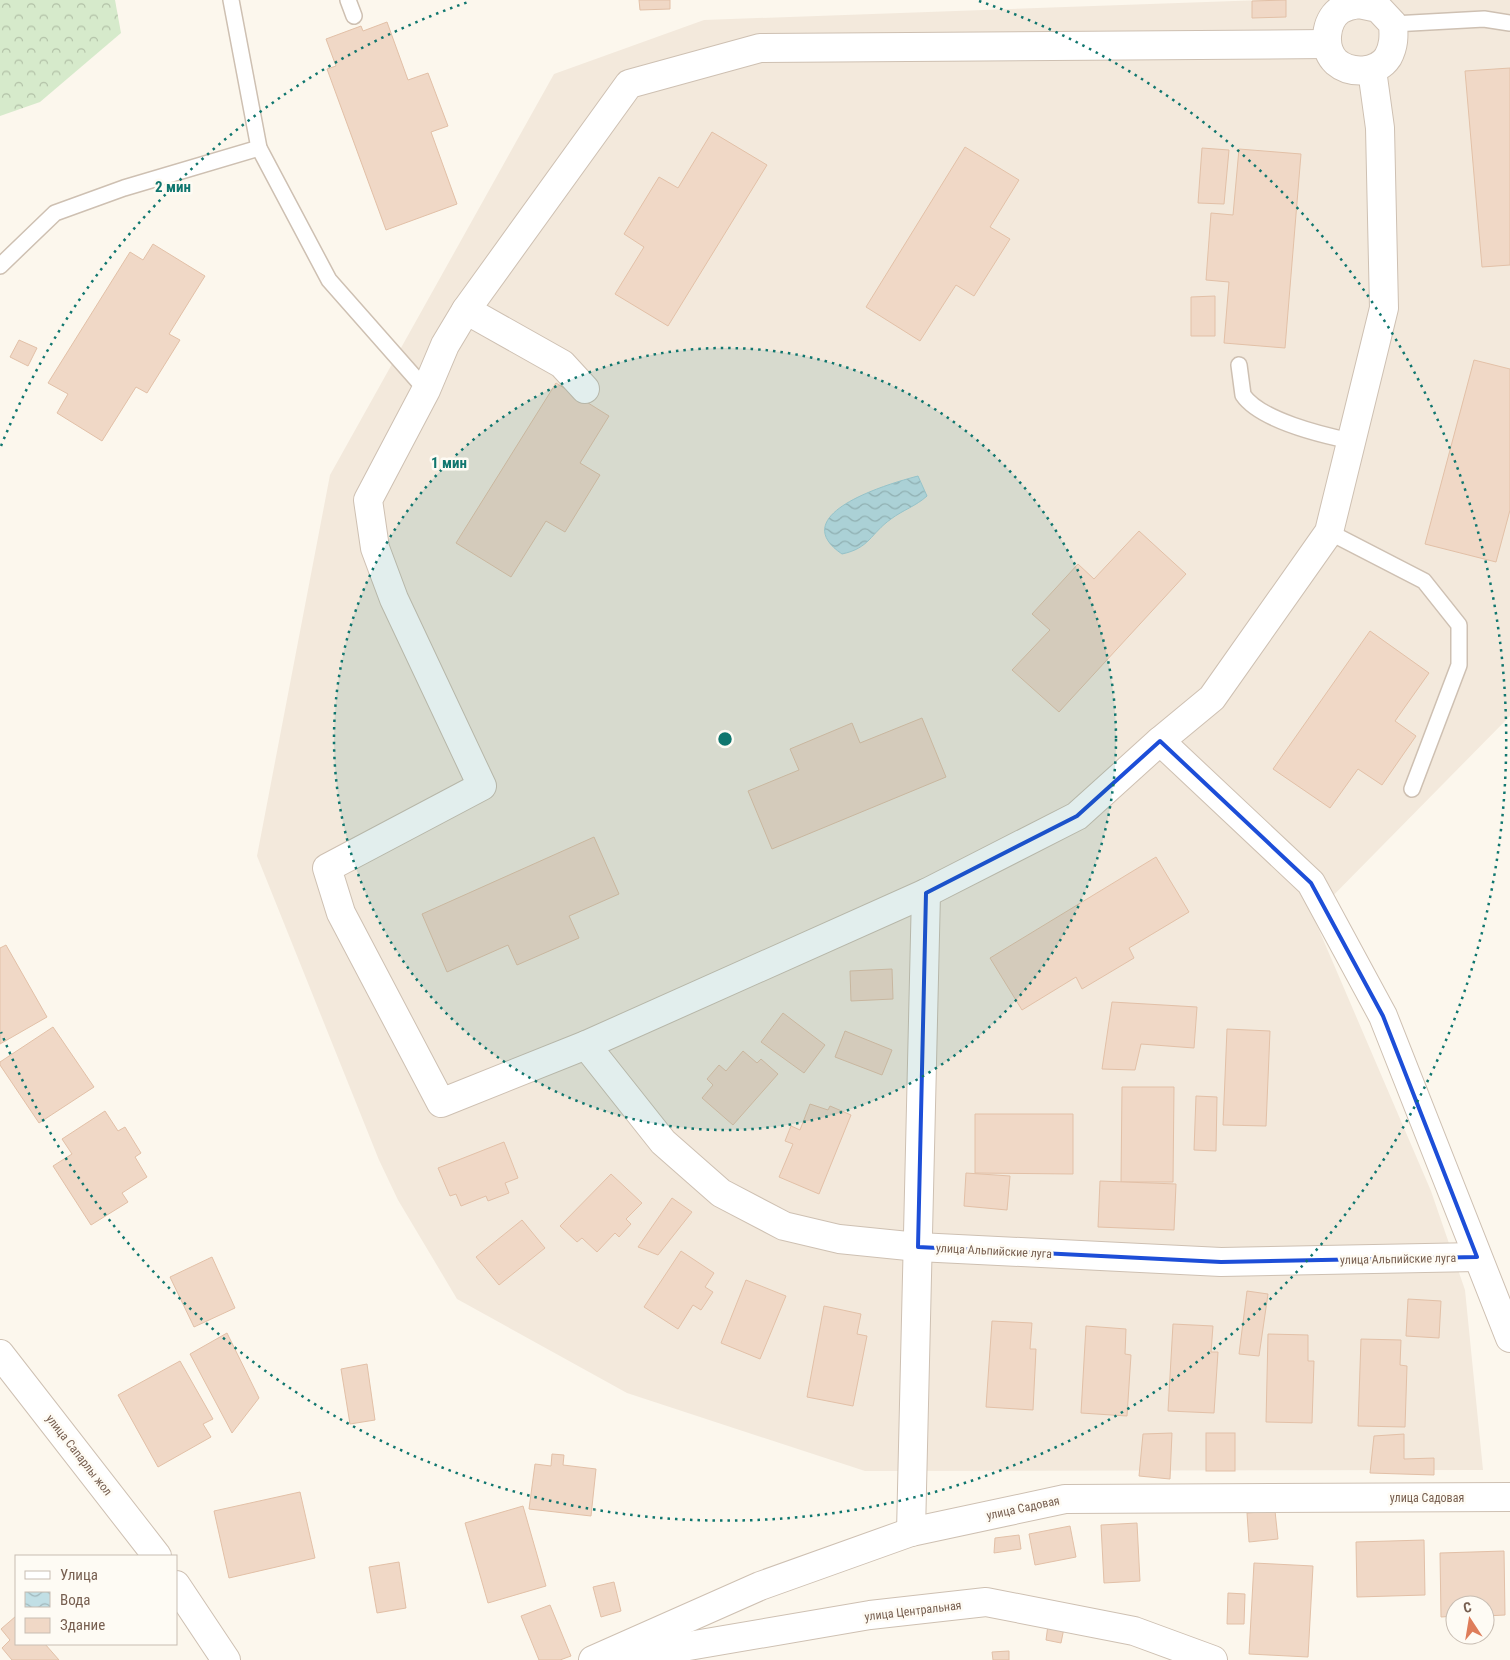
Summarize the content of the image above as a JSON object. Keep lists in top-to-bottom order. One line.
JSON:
{"streets":{"street":["улица Альпийские луга","улица Сапарлы жол","улица Садовая","улица Центральная"]},"legend":["Улица","Вода","Здание"],"north":"top","rings":["2 мин","1 мин"]}
